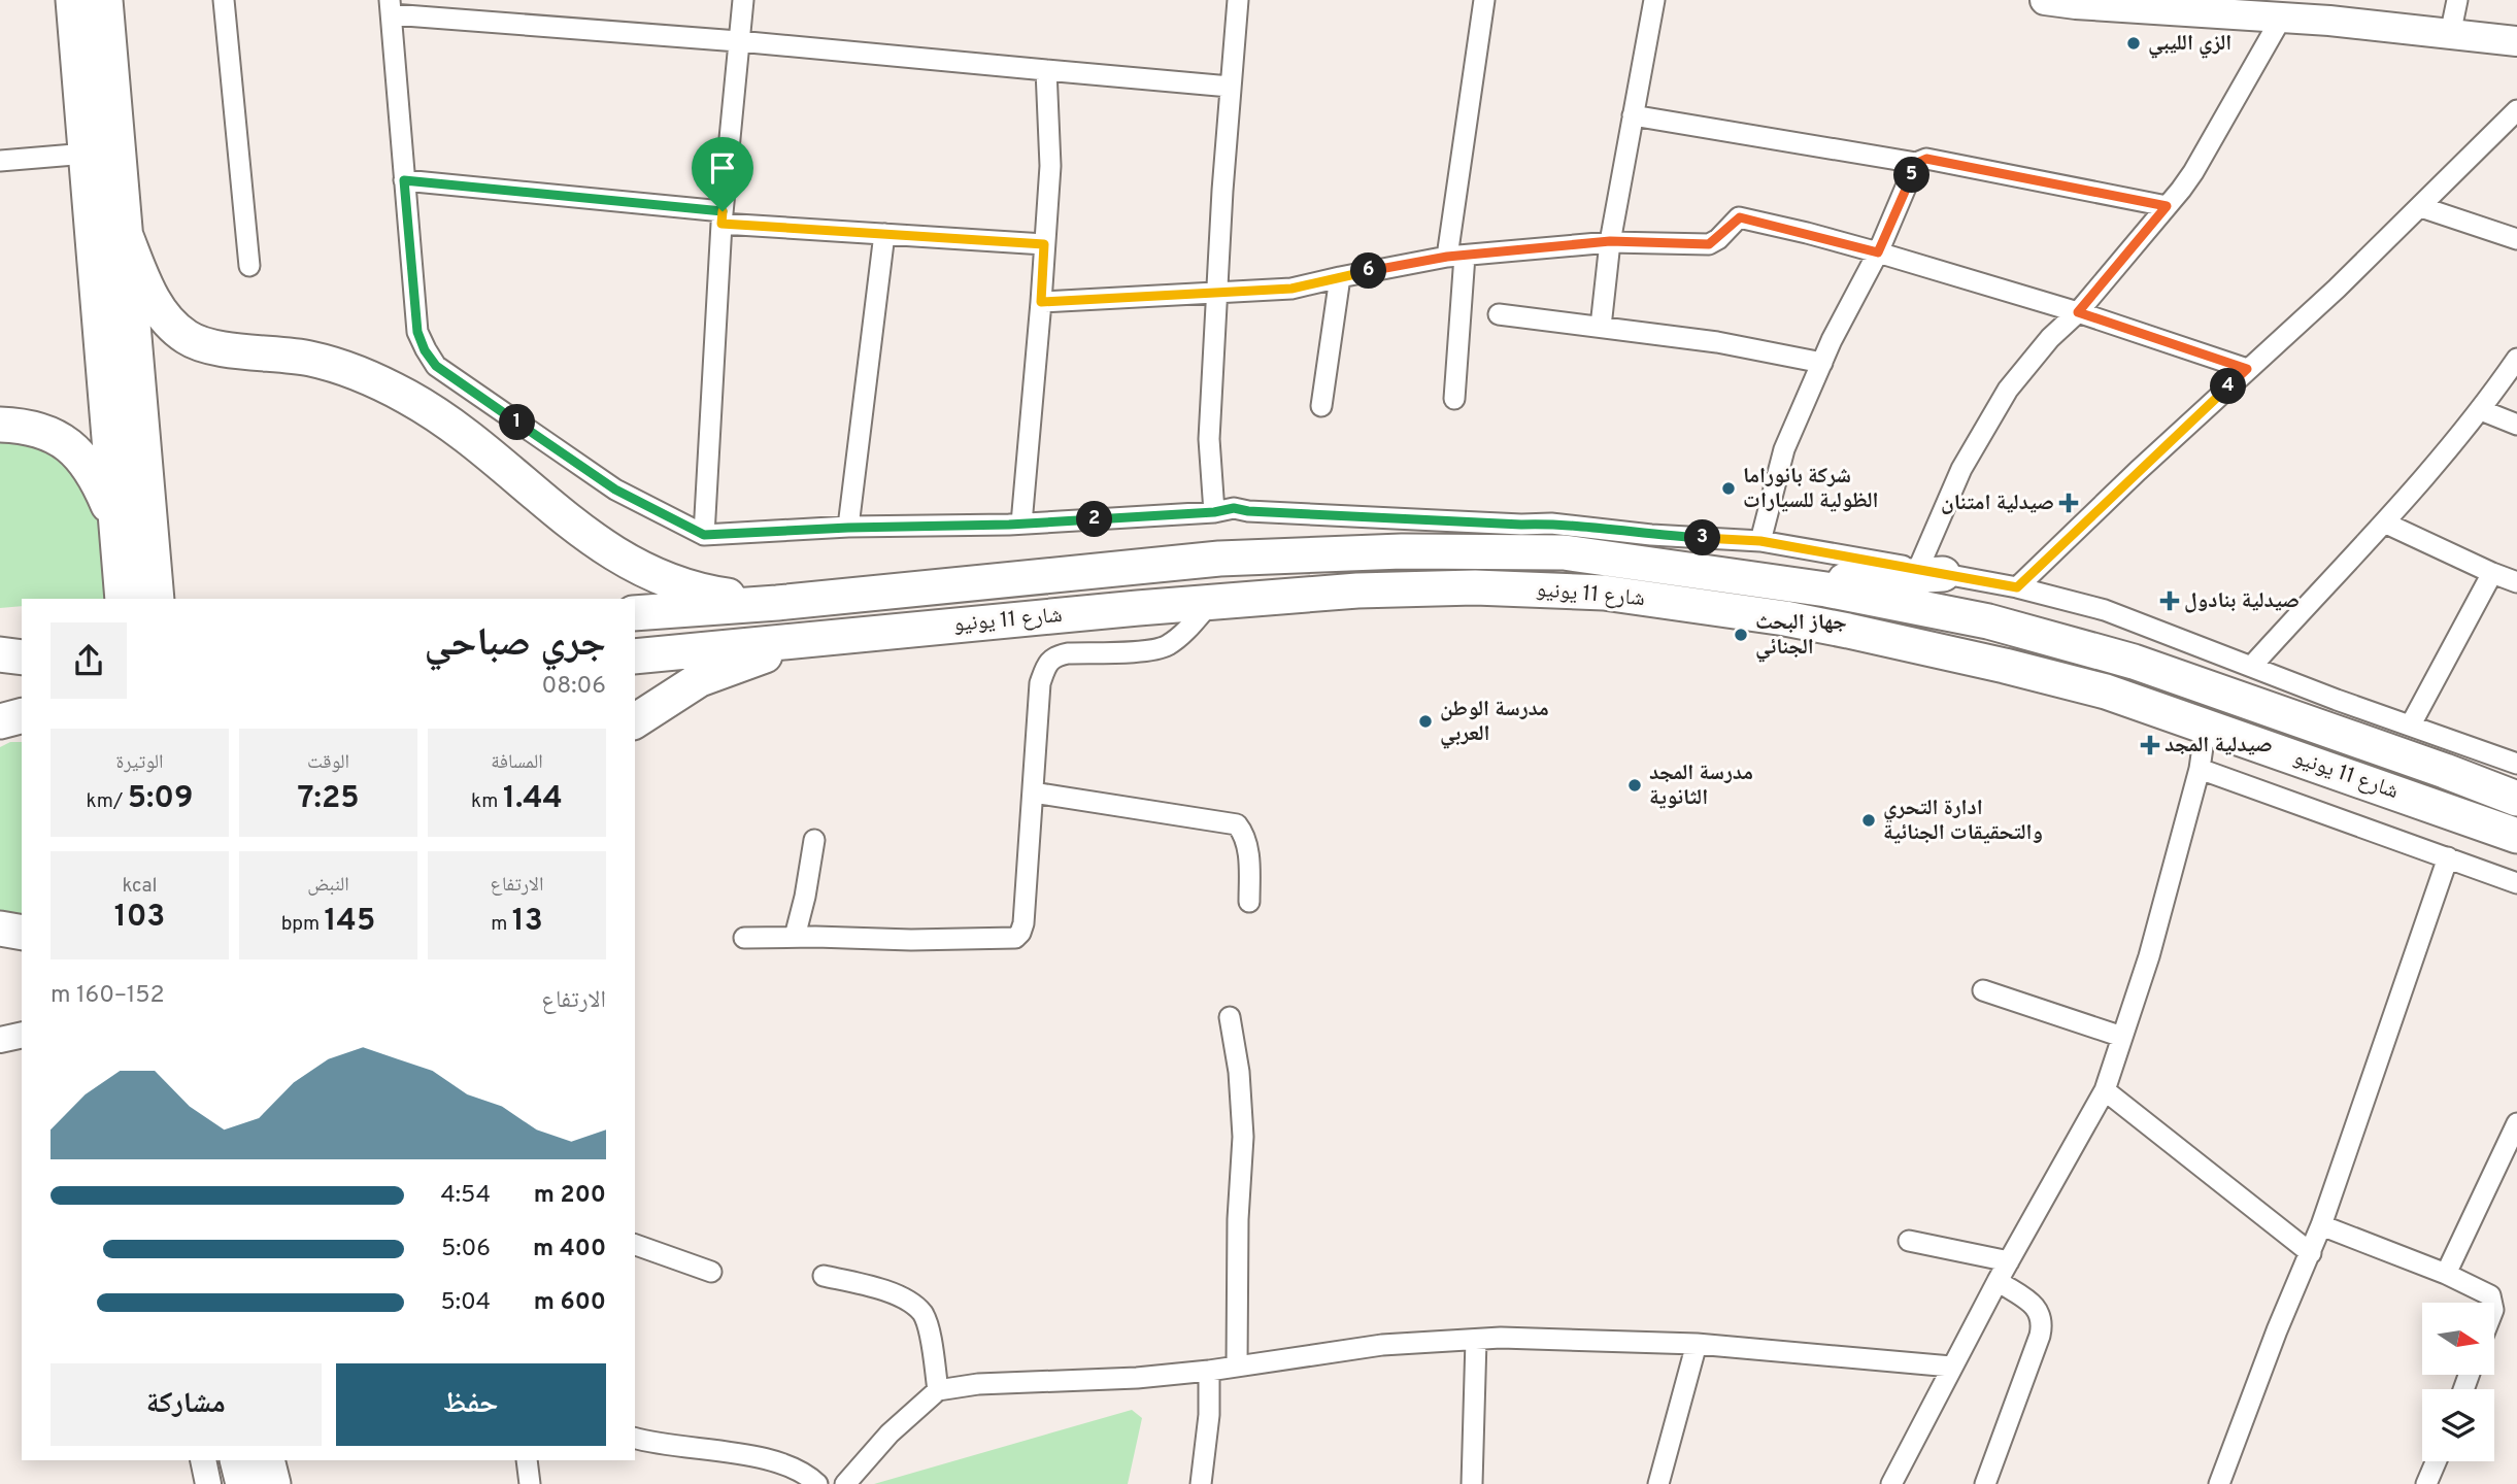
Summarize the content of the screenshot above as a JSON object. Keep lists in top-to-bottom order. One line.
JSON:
{"streets":{"highway":["شارع 11 يونيو"]},"places":{"other":["الزي الليبي","شركة بانوراما الظولية للسيارات","جهاز البحث الجنائي","مدرسة الوطن العربي","مدرسة المجد الثانوية","ادارة التحري والتحقيقات الجنائية"],"health":["صيدلية امتنان","صيدلية بنادول","صيدلية المجد"]},"north":"right","page":{"pins":["5","6","4","1","2","3"],"heading":["جري صباحي","08:06"],"stats":[["المسافة","1.44 km"],["الوقت","7:25"],["الوتيرة","5:09 /km"],["الارتفاع","13 m"],["النبض","145 bpm"],["kcal","103"]],"chart":["الارتفاع","152–160 m"],"list":[{"name":"200 m","note":"4:54"},{"name":"400 m","note":"5:06"},{"name":"600 m","note":"5:04"}],"buttons":["حفظ","مشاركة"]}}
